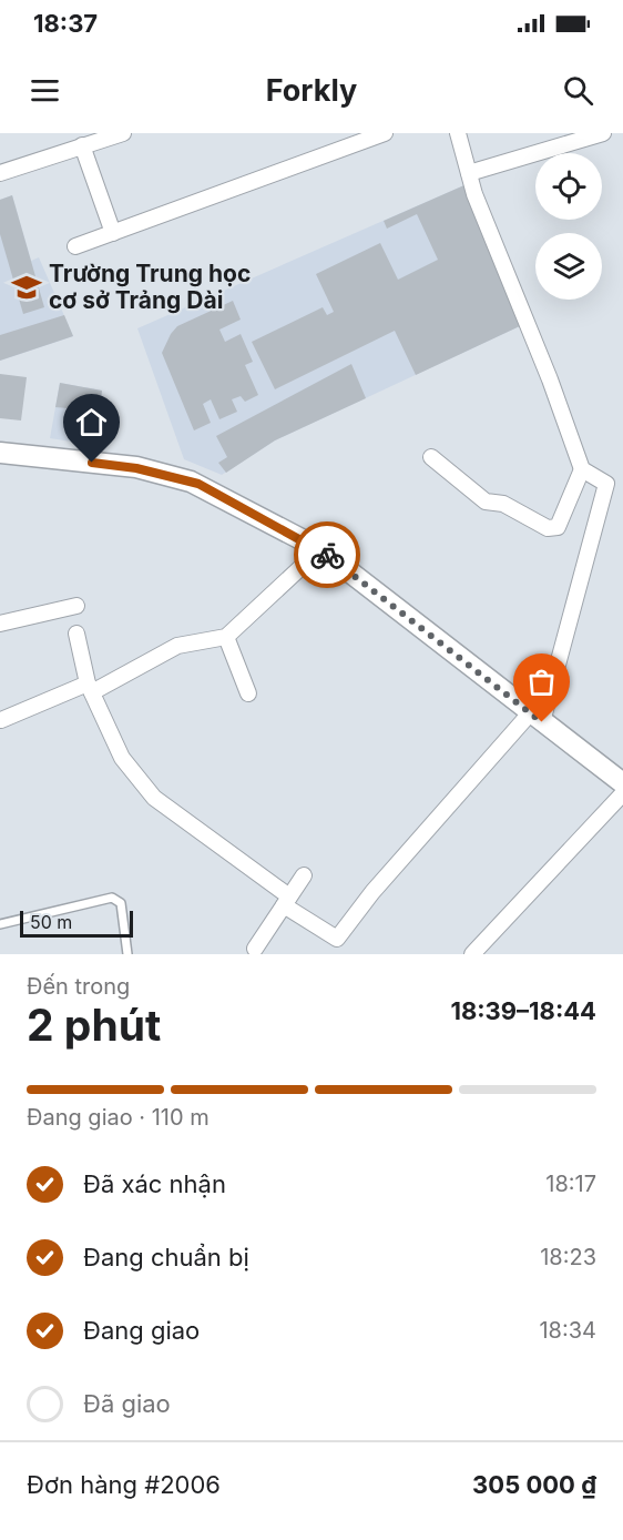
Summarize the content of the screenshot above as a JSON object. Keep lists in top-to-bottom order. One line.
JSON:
{"places":{"school or university":["Trường Trung học cơ sở Trảng Dài"]},"scale_bar":"50 m","page":{"status":"18:37","header":"Forkly","scale":"50 m","heading":["2 phút","Đến trong","18:39–18:44"],"panel":["Đơn hàng #2006","305 000 ₫"],"bar":"Đang giao · 110 m","list":[["Đã xác nhận","18:17"],["Đang chuẩn bị","18:23"],["Đang giao","18:34"],"Đã giao"]}}
